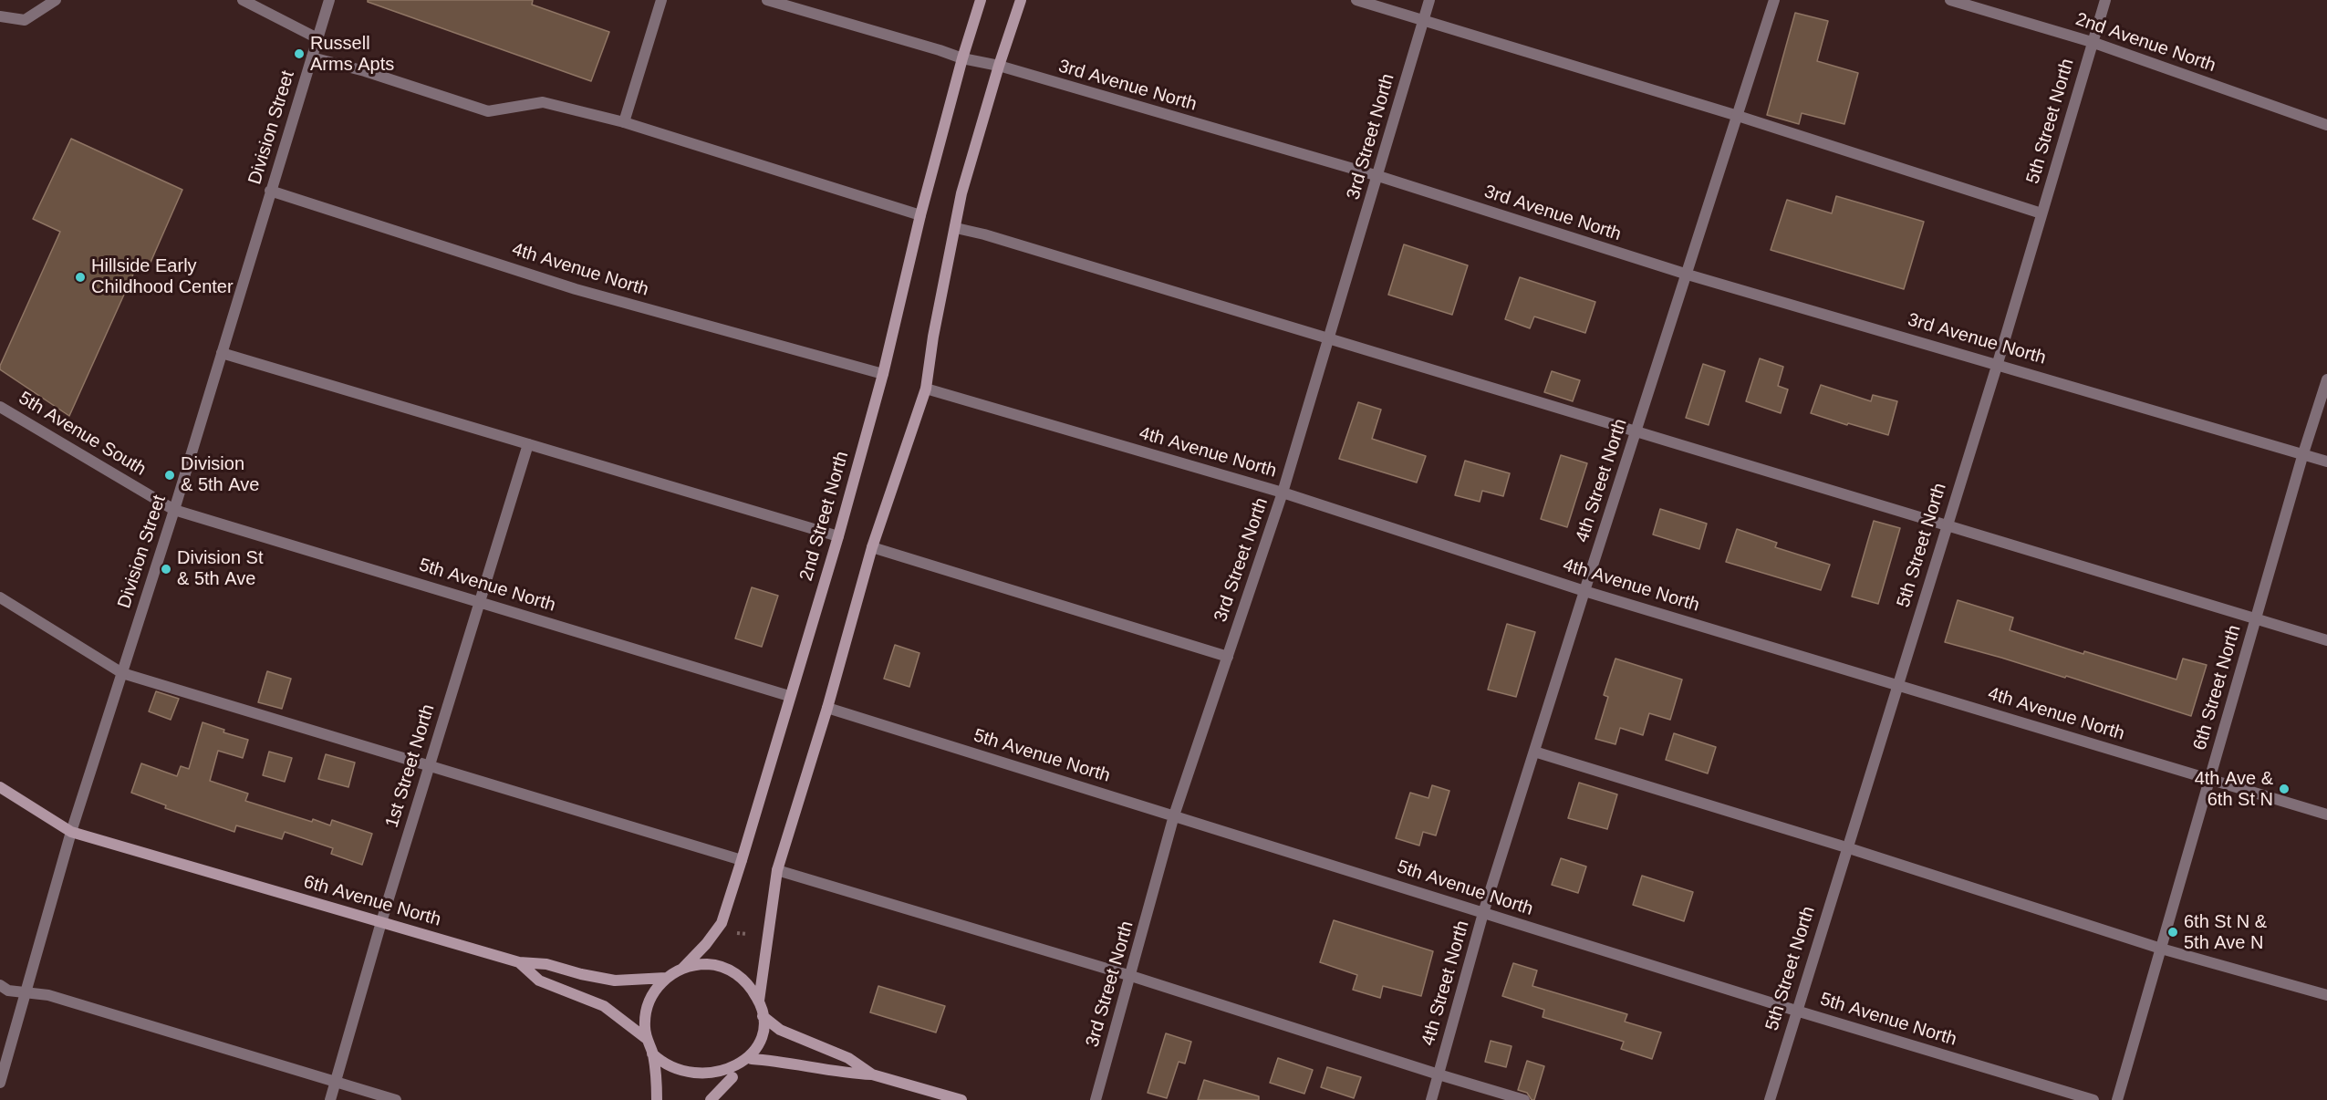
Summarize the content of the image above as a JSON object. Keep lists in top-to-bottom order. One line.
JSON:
{"streets":{"main road":["2nd Street North","6th Avenue North"],"street":["2nd Avenue North","3rd Avenue North","5th Street North","Division Street","3rd Street North","4th Avenue North","5th Avenue South","4th Street North","5th Avenue North","6th Street North","1st Street North"]},"crossings":[["2nd Avenue North","5th Street North"],["3rd Avenue North","5th Street North"],["3rd Avenue North","3rd Street North"],["3rd Avenue North","4th Street North"],["3rd Avenue North","2nd Street North"],["3rd Avenue North","6th Street North"],["5th Street North","4th Avenue North"],["5th Street North","5th Avenue North"],["Division Street","4th Avenue North"],["Division Street","5th Avenue South"],["Division Street","5th Avenue North"],["Division Street","6th Avenue North"],["3rd Street North","4th Avenue North"],["3rd Street North","5th Avenue North"],["4th Avenue North","4th Street North"],["4th Avenue North","2nd Street North"],["4th Avenue North","6th Street North"],["5th Avenue South","5th Avenue North"],["4th Street North","5th Avenue North"],["2nd Street North","5th Avenue North"],["2nd Street North","6th Avenue North"],["5th Avenue North","1st Street North"],["1st Street North","6th Avenue North"]],"places":["Russell Arms Apts","Hillside Early Childhood Center","Division & 5th Ave","Division St & 5th Ave","4th Ave & 6th St N","6th St N & 5th Ave N"]}
